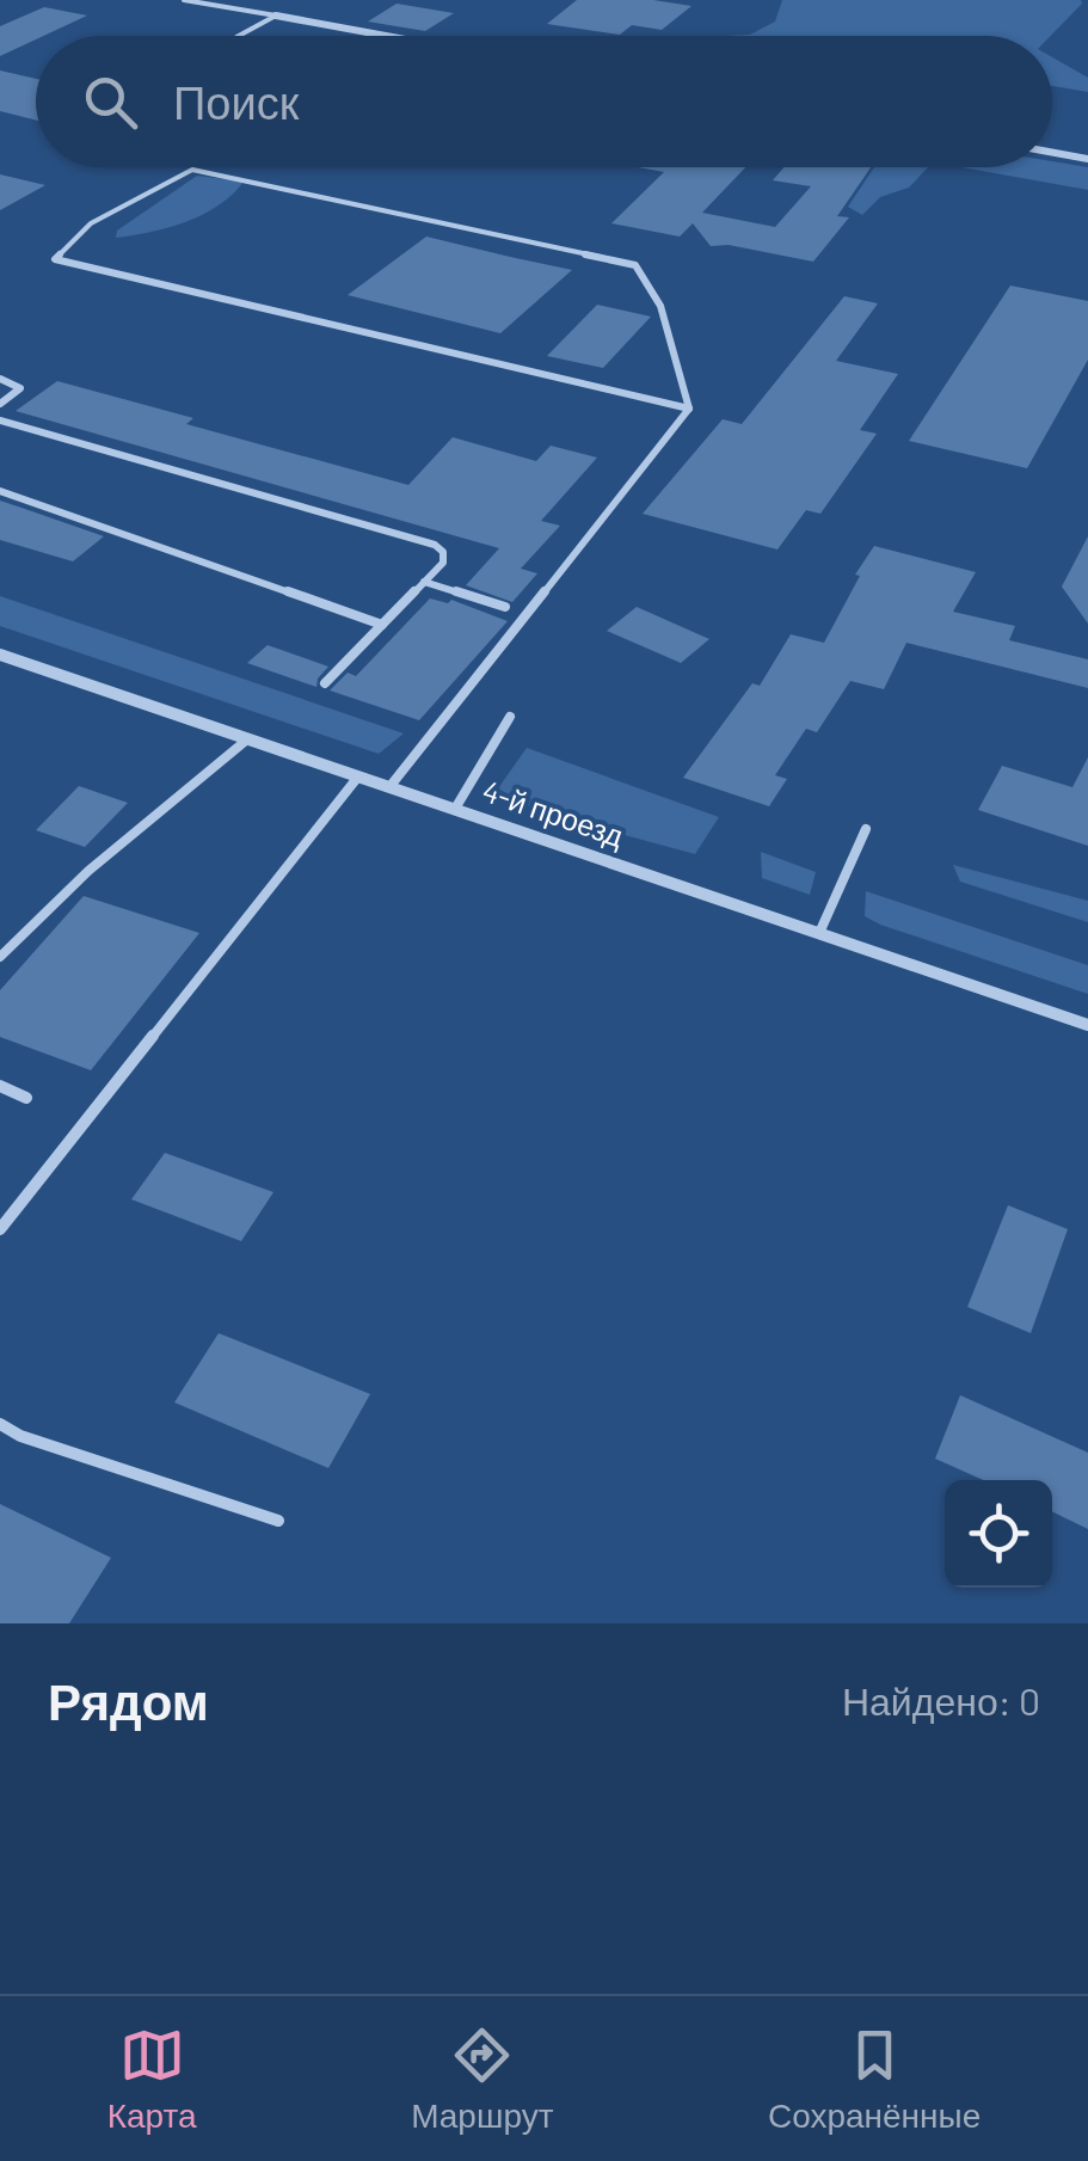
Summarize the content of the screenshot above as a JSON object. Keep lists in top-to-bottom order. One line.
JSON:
{"streets":{"street":["4-й проезд"]},"page":{"search":"Поиск","heading":["Рядом","Найдено: 0"],"nav":["Карта","Маршрут","Сохранённые"]}}
